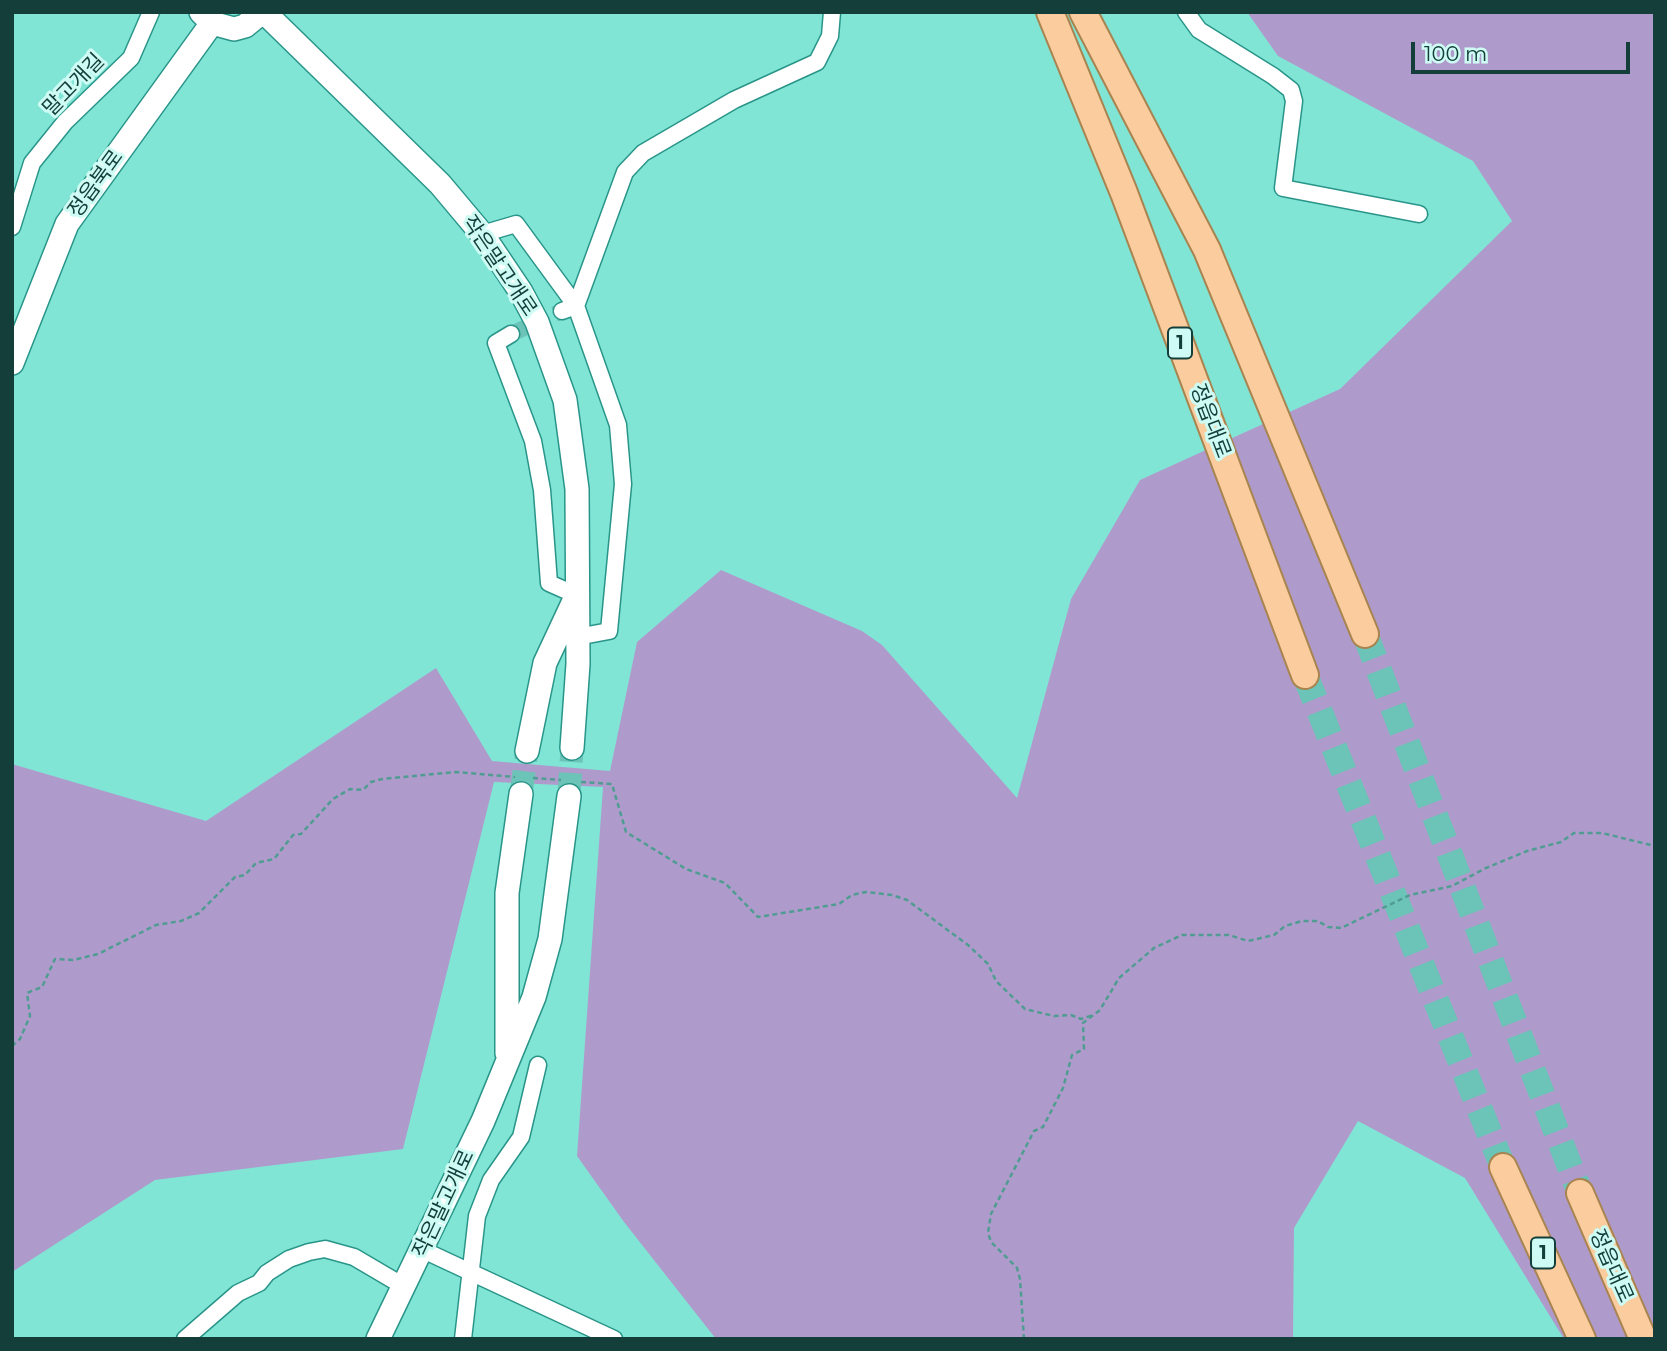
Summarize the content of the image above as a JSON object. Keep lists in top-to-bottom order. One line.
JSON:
{"streets":{"main road":["1","정읍대로"],"street":["말고개길","정읍북로","작은말고개로"]},"crossings":[["정읍북로","작은말고개로"]],"scale_bar":"100 m"}
